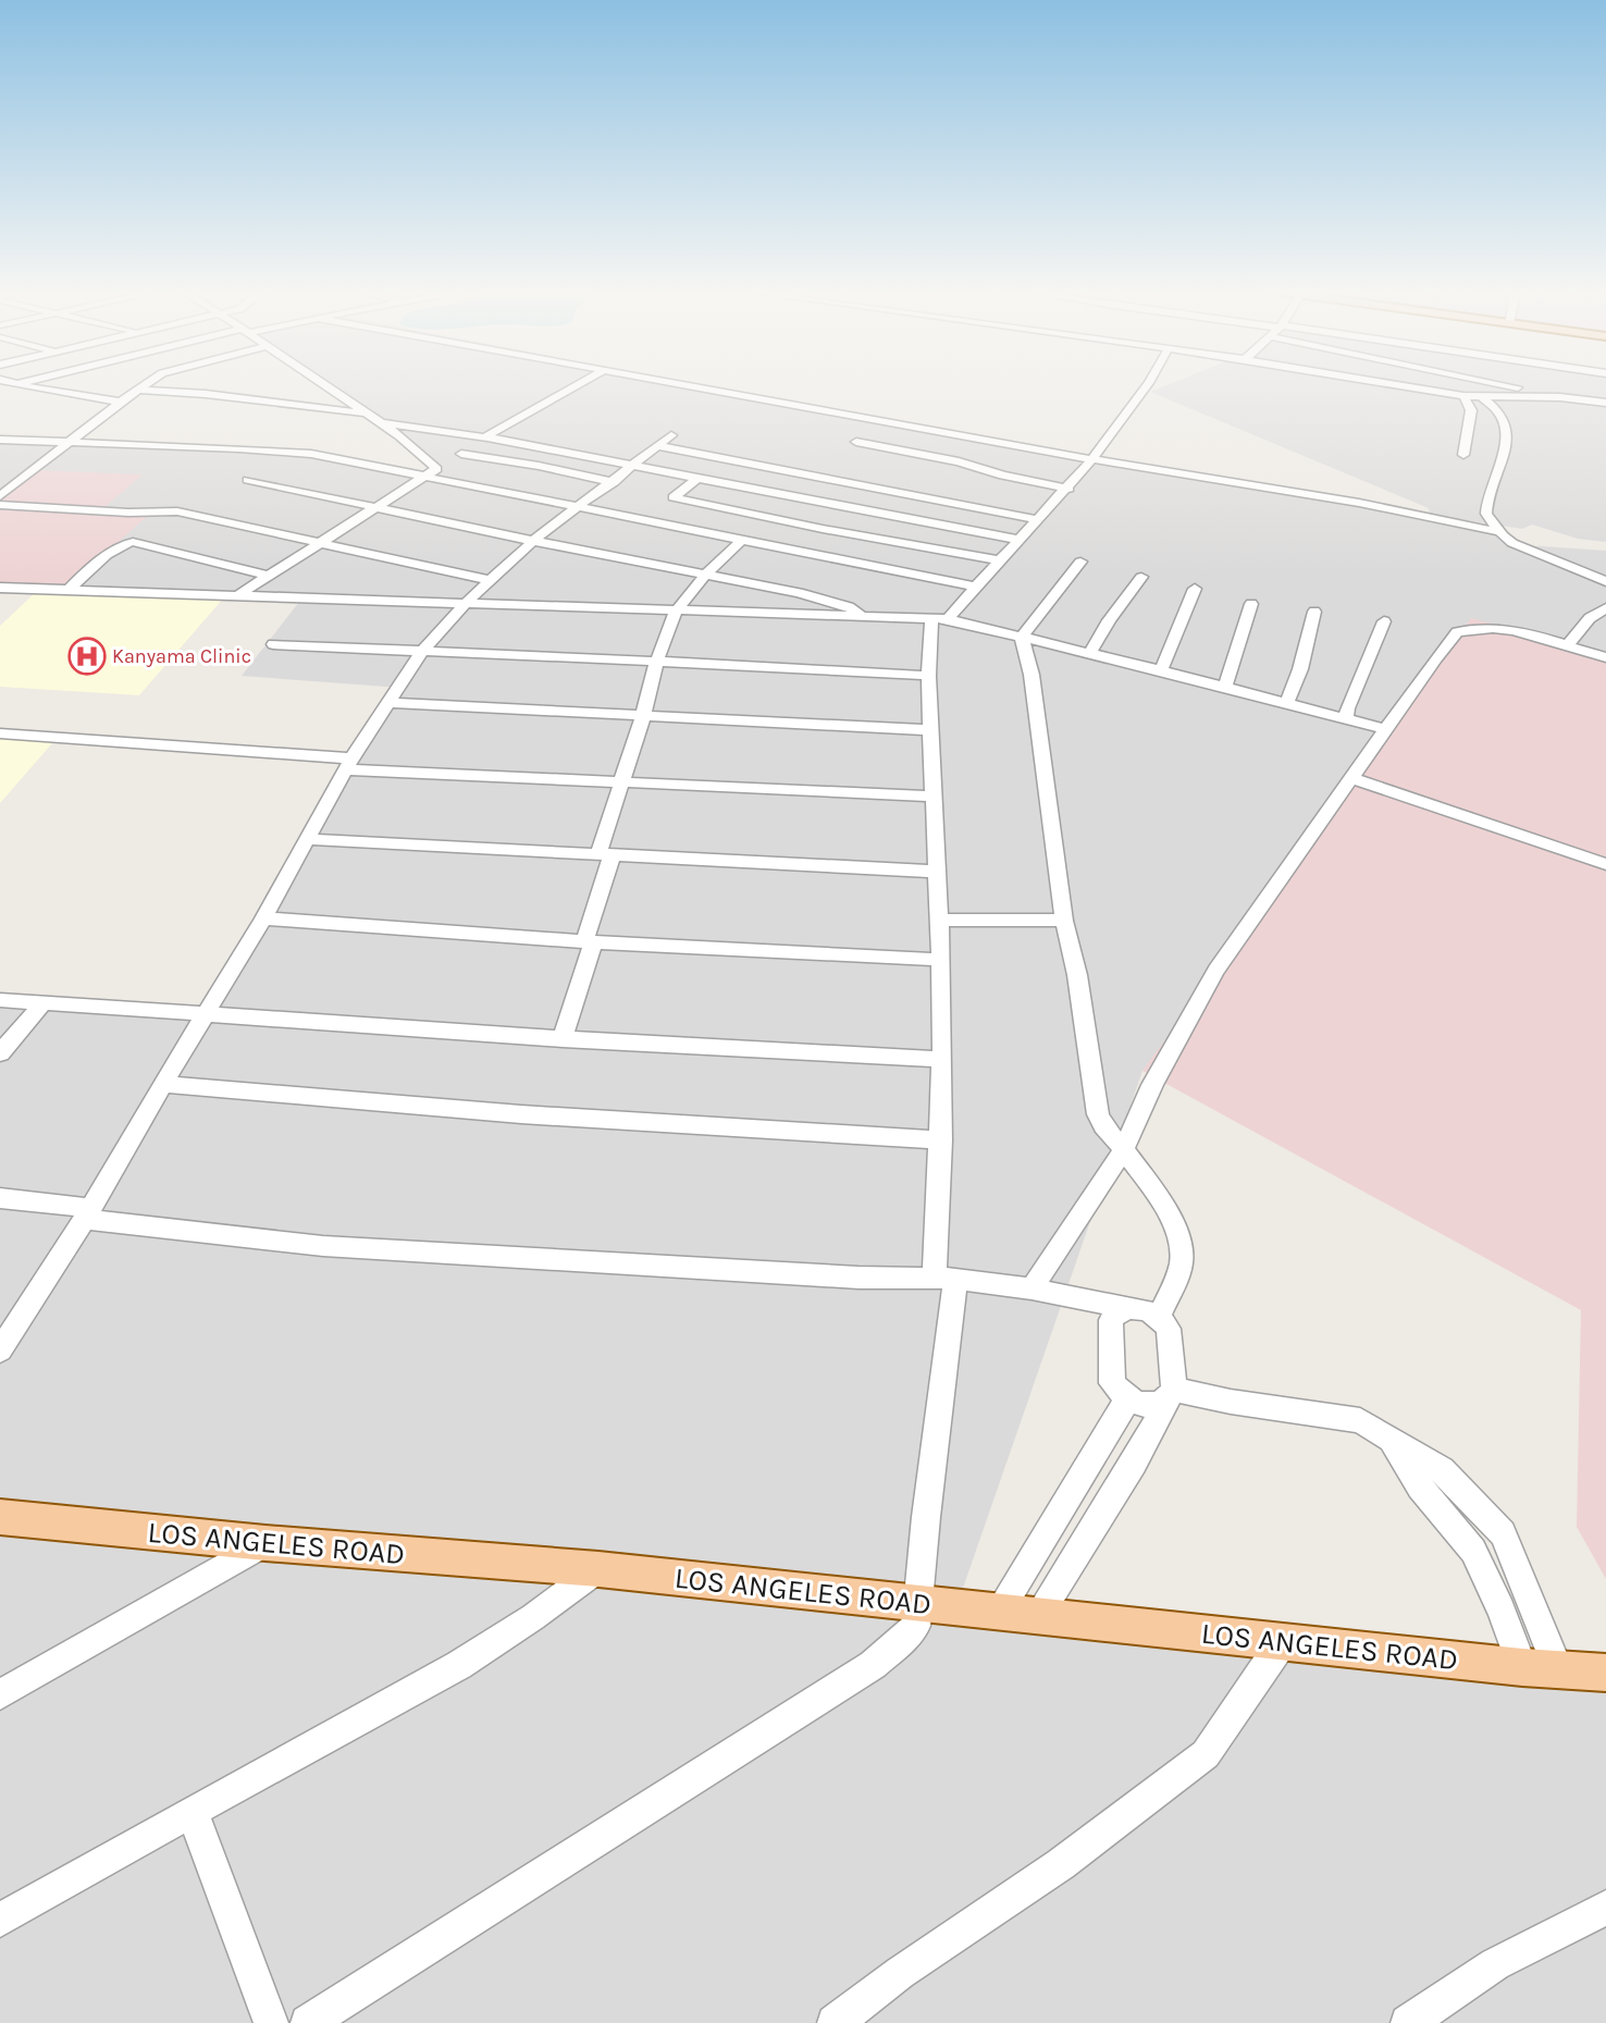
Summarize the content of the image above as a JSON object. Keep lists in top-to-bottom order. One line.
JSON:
{"streets":{"main road":["LOS ANGELES ROAD"]},"places":{"hospital":["Kanyama Clinic"]}}
